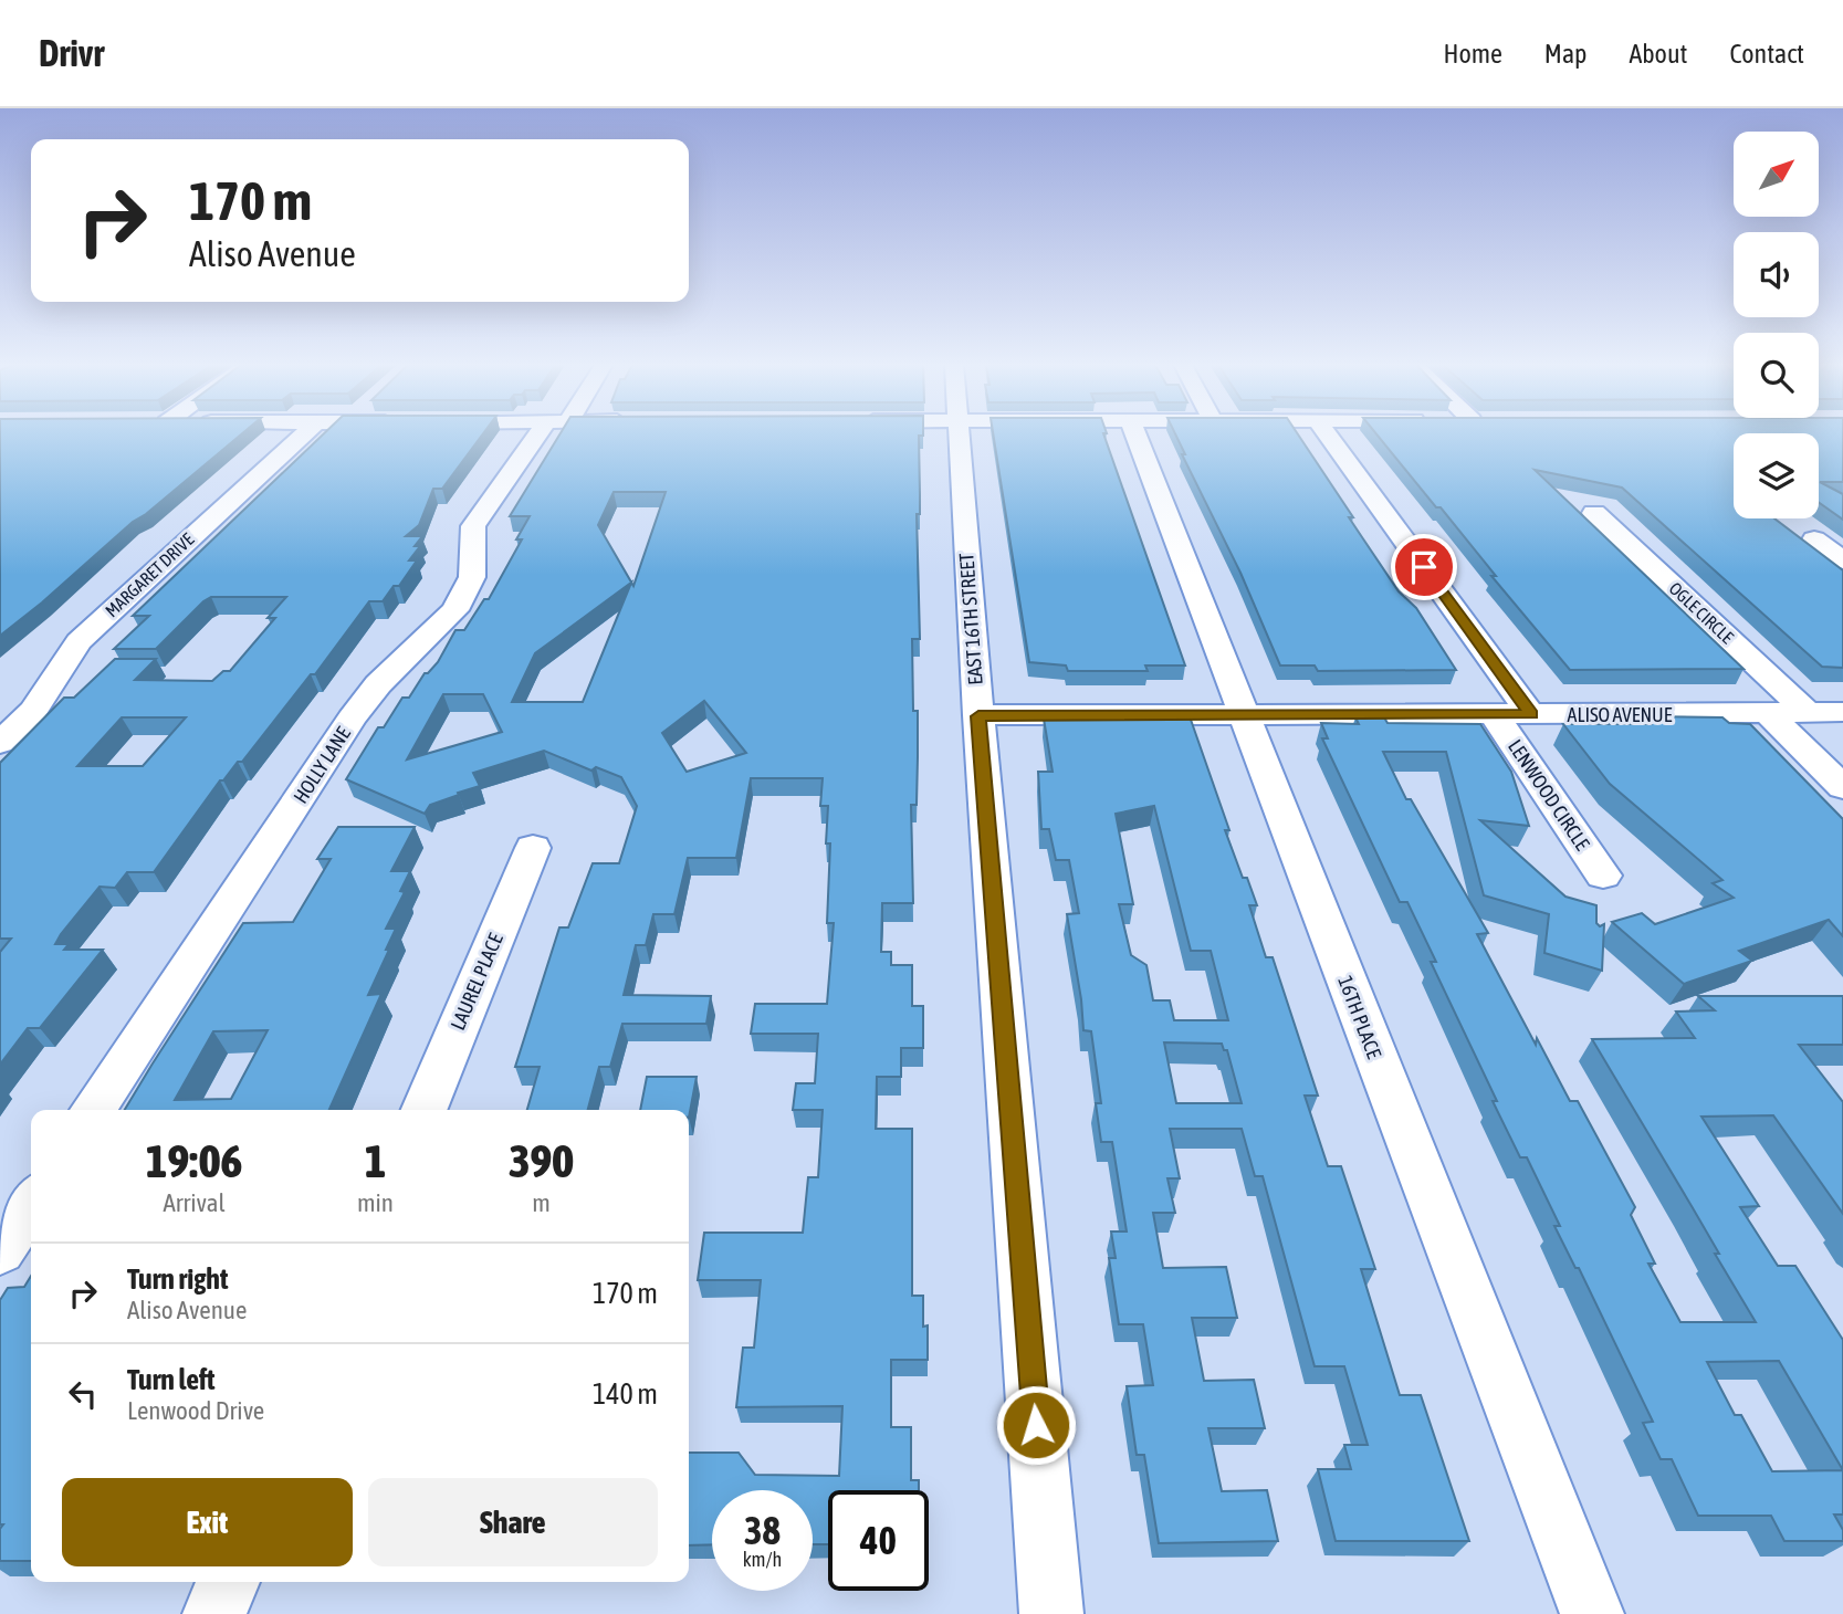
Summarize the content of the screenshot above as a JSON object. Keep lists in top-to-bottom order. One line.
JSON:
{"streets":{"street":["MARGARET DRIVE","OGLE CIRCLE","EAST 16TH STREET","ALISO AVENUE","HOLLY LANE","LENWOOD CIRCLE","LAUREL PLACE","16TH PLACE"]},"crossings":[["OGLE CIRCLE","ALISO AVENUE"],["EAST 16TH STREET","ALISO AVENUE"],["ALISO AVENUE","LENWOOD CIRCLE"],["ALISO AVENUE","16TH PLACE"]],"north":"top right","page":{"header":"Drivr","nav":["Home","Map","About","Contact"],"turn":["170 m","Aliso Avenue"],"eta":["19:06","Arrival","1","min","390","m"],"list":[{"name":"Turn right","note":"Aliso Avenue","value":"170 m"},{"name":"Turn left","note":"Lenwood Drive","value":"140 m"}],"buttons":["Exit","Share"],"speed":"38 km/h","limit":"40"}}
